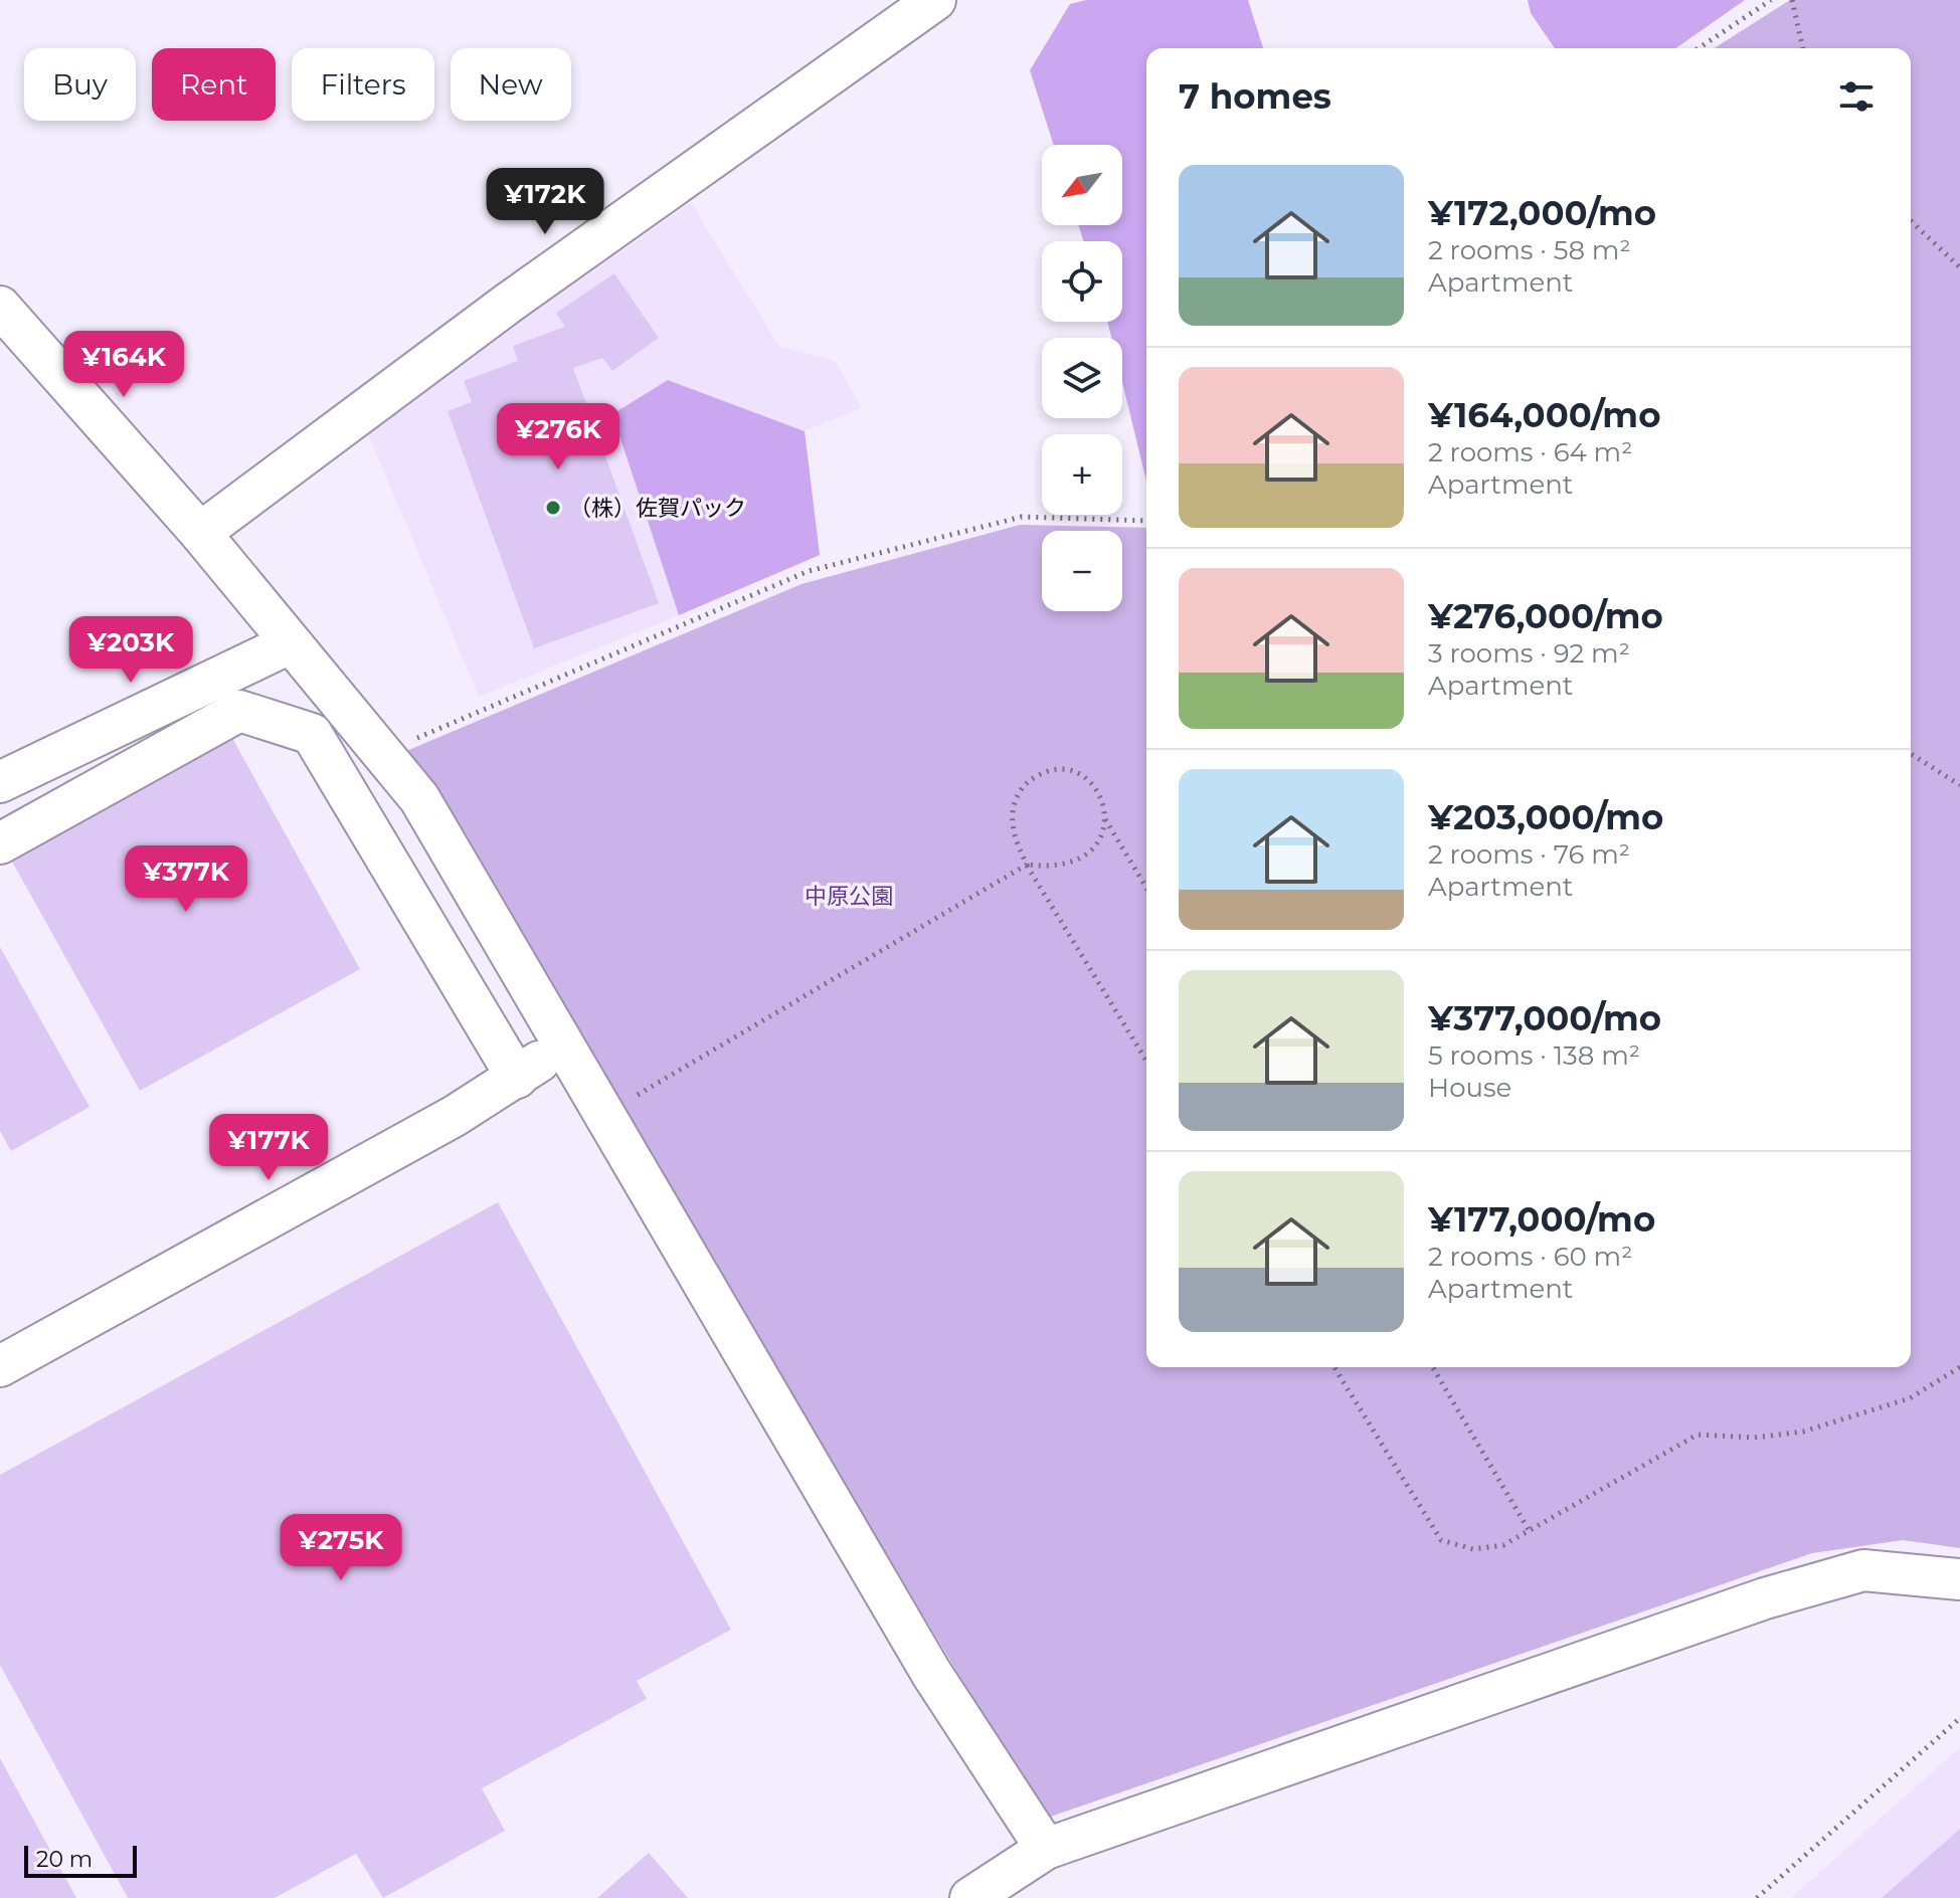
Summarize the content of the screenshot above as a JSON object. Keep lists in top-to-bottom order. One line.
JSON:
{"parks":["中原公園"],"places":["（株）佐賀パック"],"scale_bar":"20 m","north":"bottom left","page":{"chip":["Buy","Rent","Filters","New"],"heading":"7 homes","map_buttons":["+","−"],"list":[{"name":"¥172,000/mo","note":"2 rooms · 58 m² · Apartment"},{"name":"¥164,000/mo","note":"2 rooms · 64 m² · Apartment"},{"name":"¥276,000/mo","note":"3 rooms · 92 m² · Apartment"},{"name":"¥203,000/mo","note":"2 rooms · 76 m² · Apartment"},{"name":"¥377,000/mo","note":"5 rooms · 138 m² · House"},{"name":"¥177,000/mo","note":"2 rooms · 60 m² · Apartment"}],"price":["¥172K","¥164K","¥276K","¥203K","¥377K","¥177K","¥275K"],"scale":"20 m"}}
